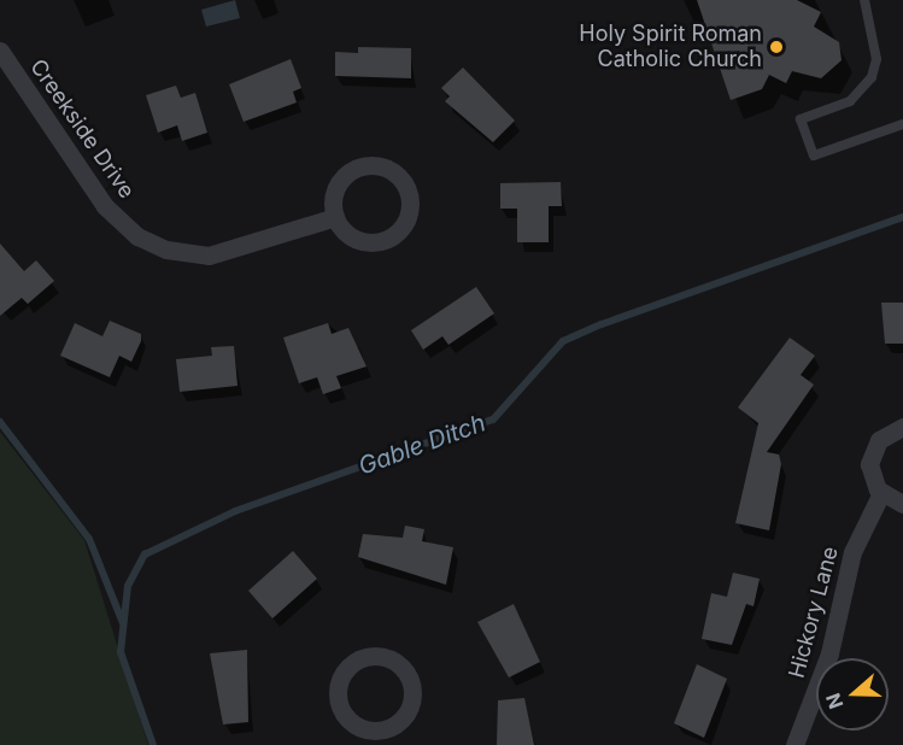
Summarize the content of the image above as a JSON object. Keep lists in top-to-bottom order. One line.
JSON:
{"streets":{"street":["Creekside Drive","Hickory Lane"]},"water":["Gable Ditch"],"places":["Holy Spirit Roman Catholic Church"],"north":"left"}
